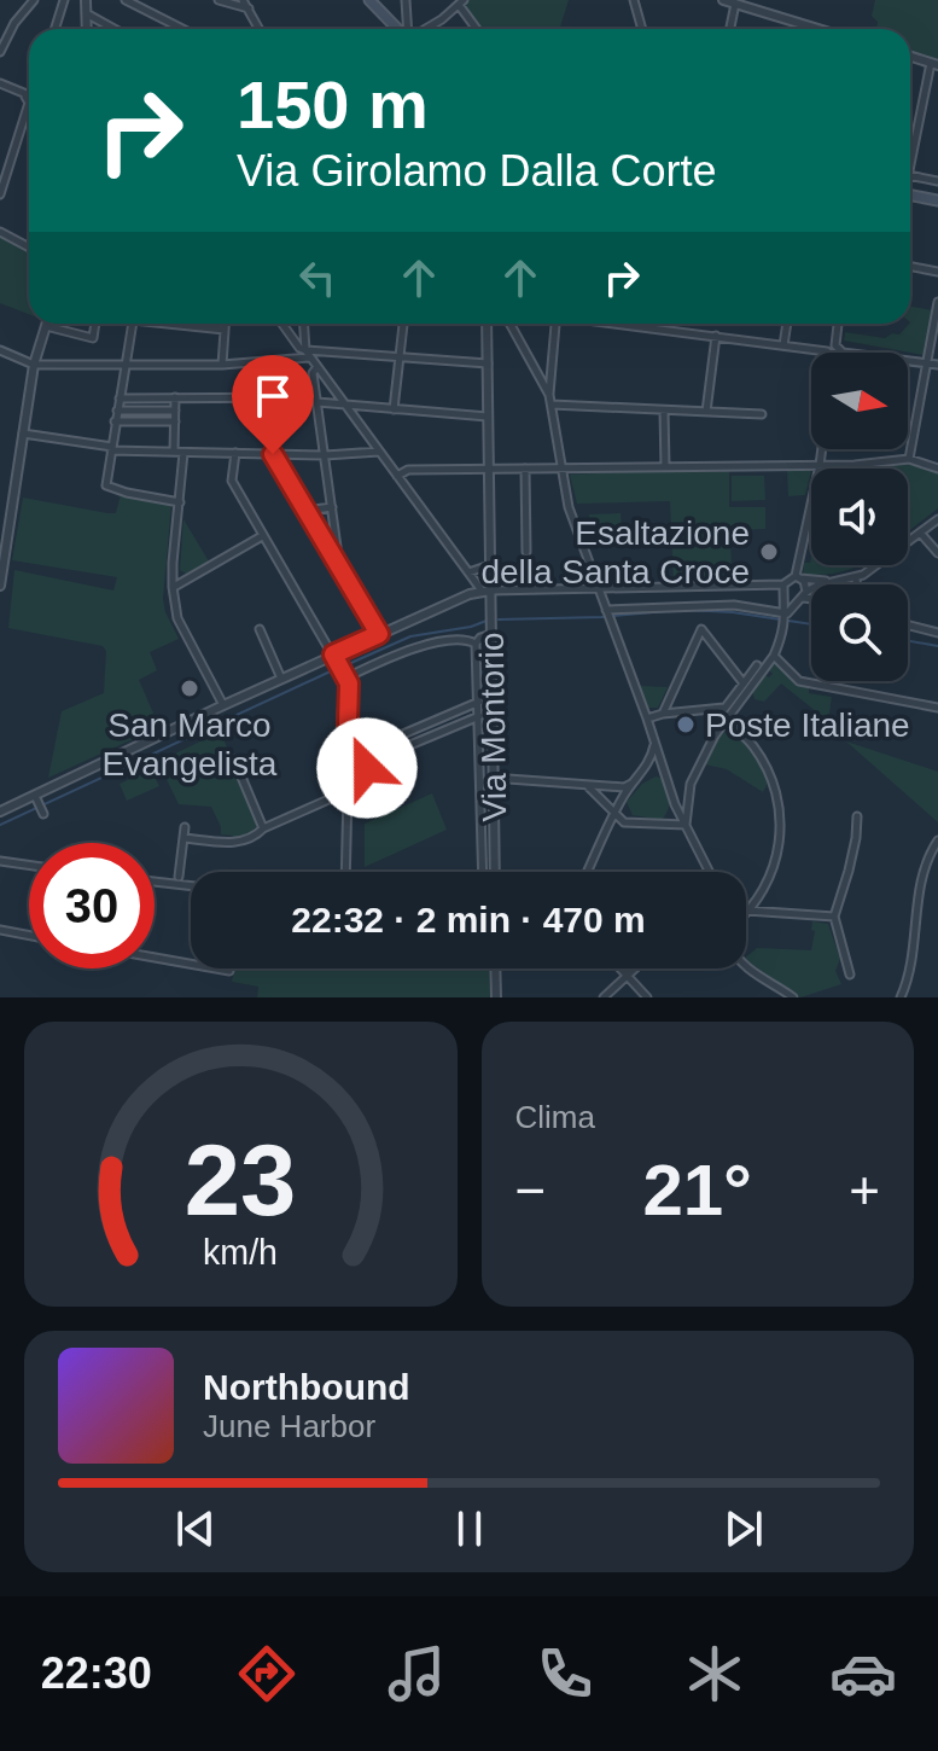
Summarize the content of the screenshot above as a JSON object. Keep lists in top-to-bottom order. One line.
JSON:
{"streets":{"street":["Via Montorio"]},"places":["Esaltazione della Santa Croce","San Marco Evangelista","Poste Italiane"],"north":"right","page":{"turn":["150 m","Via Girolamo Dalla Corte"],"limit":"30","trip":"22:32 · 2 min · 470 m","tile":"Clima","heat":["−","21°","+"],"song":["Northbound","June Harbor"],"tabs":"22:30","gauge":["23","km/h"]}}
